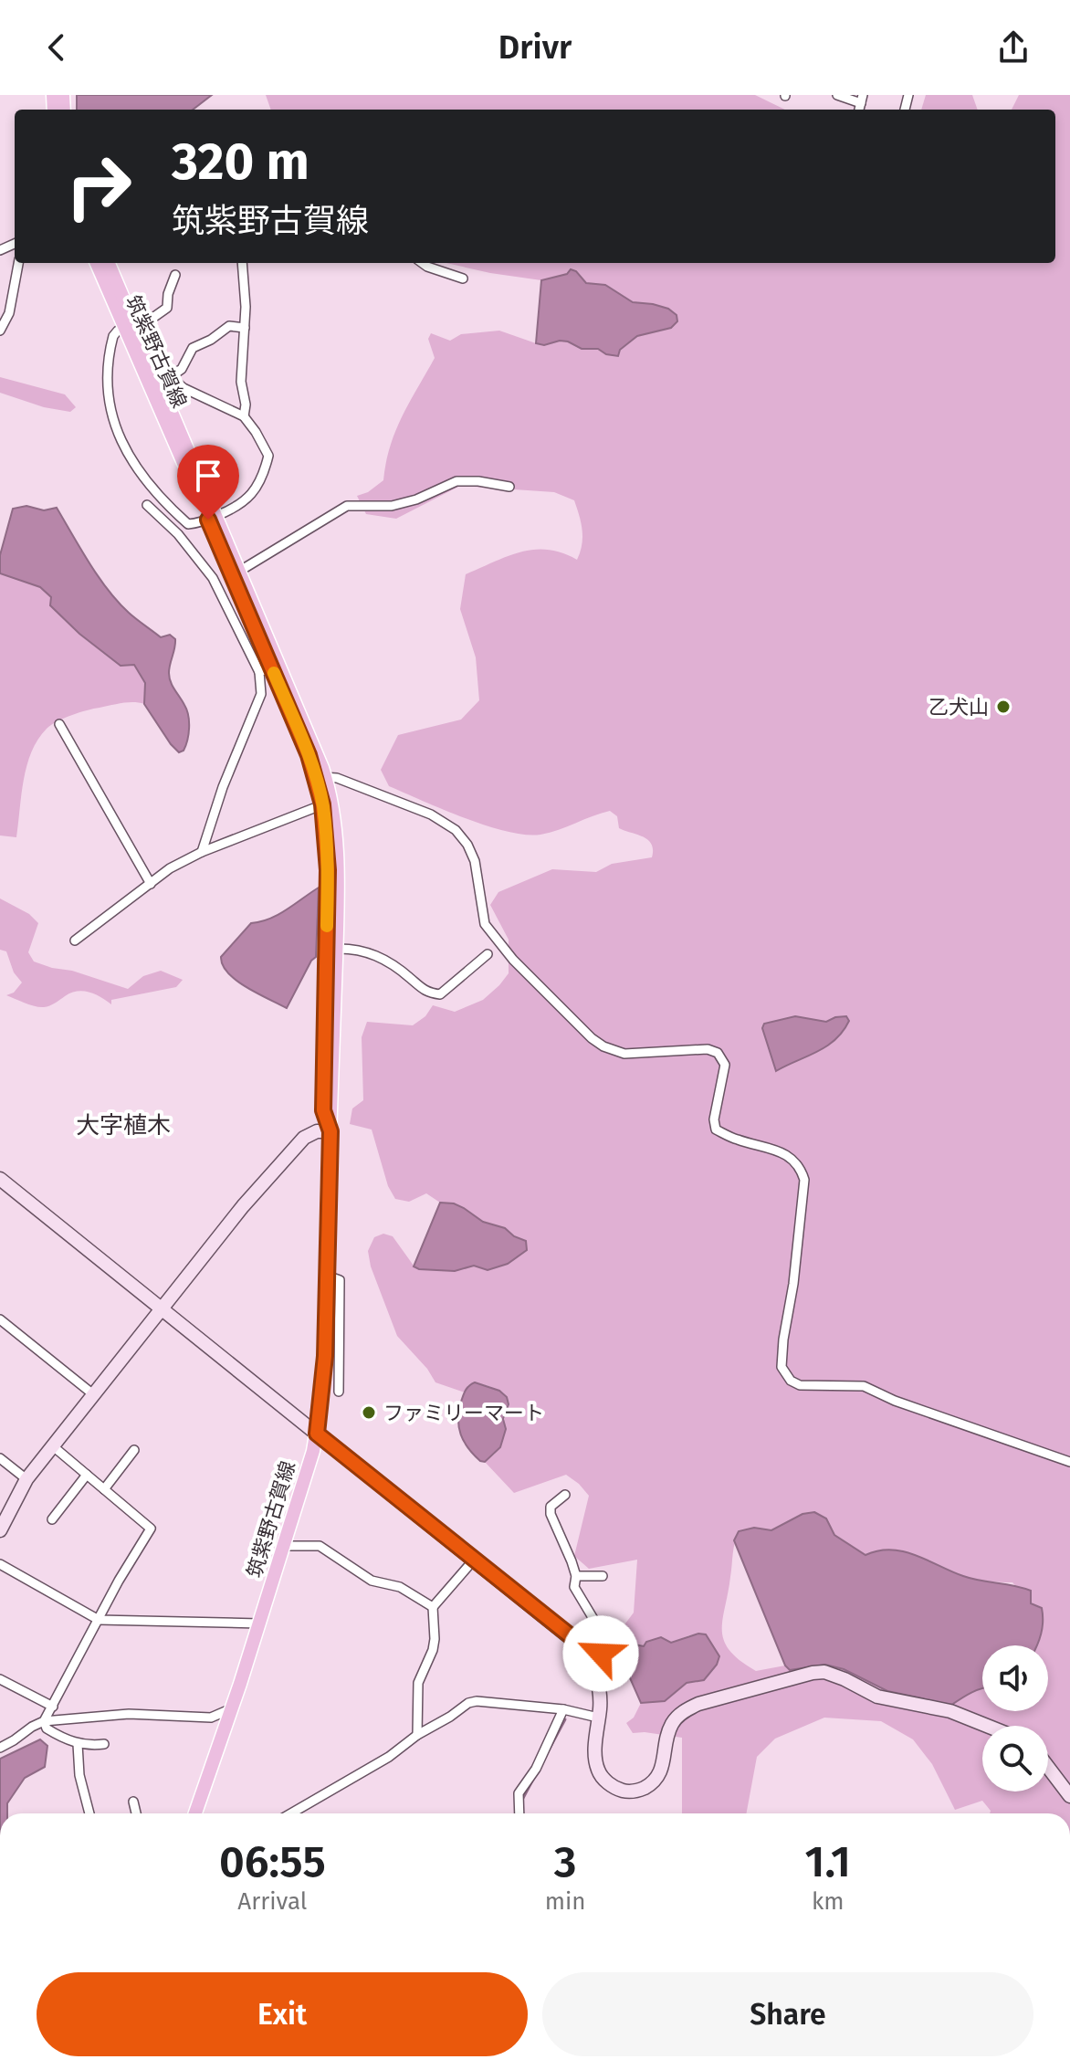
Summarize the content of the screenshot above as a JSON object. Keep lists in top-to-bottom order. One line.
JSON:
{"streets":{"main road":["筑紫野古賀線"]},"districts":["大字植木"],"places":["乙犬山","ファミリーマート"],"page":{"header":"Drivr","turn":["320 m","筑紫野古賀線"],"eta":["06:55","Arrival","3","min","1.1","km"],"buttons":["Exit","Share"]}}
